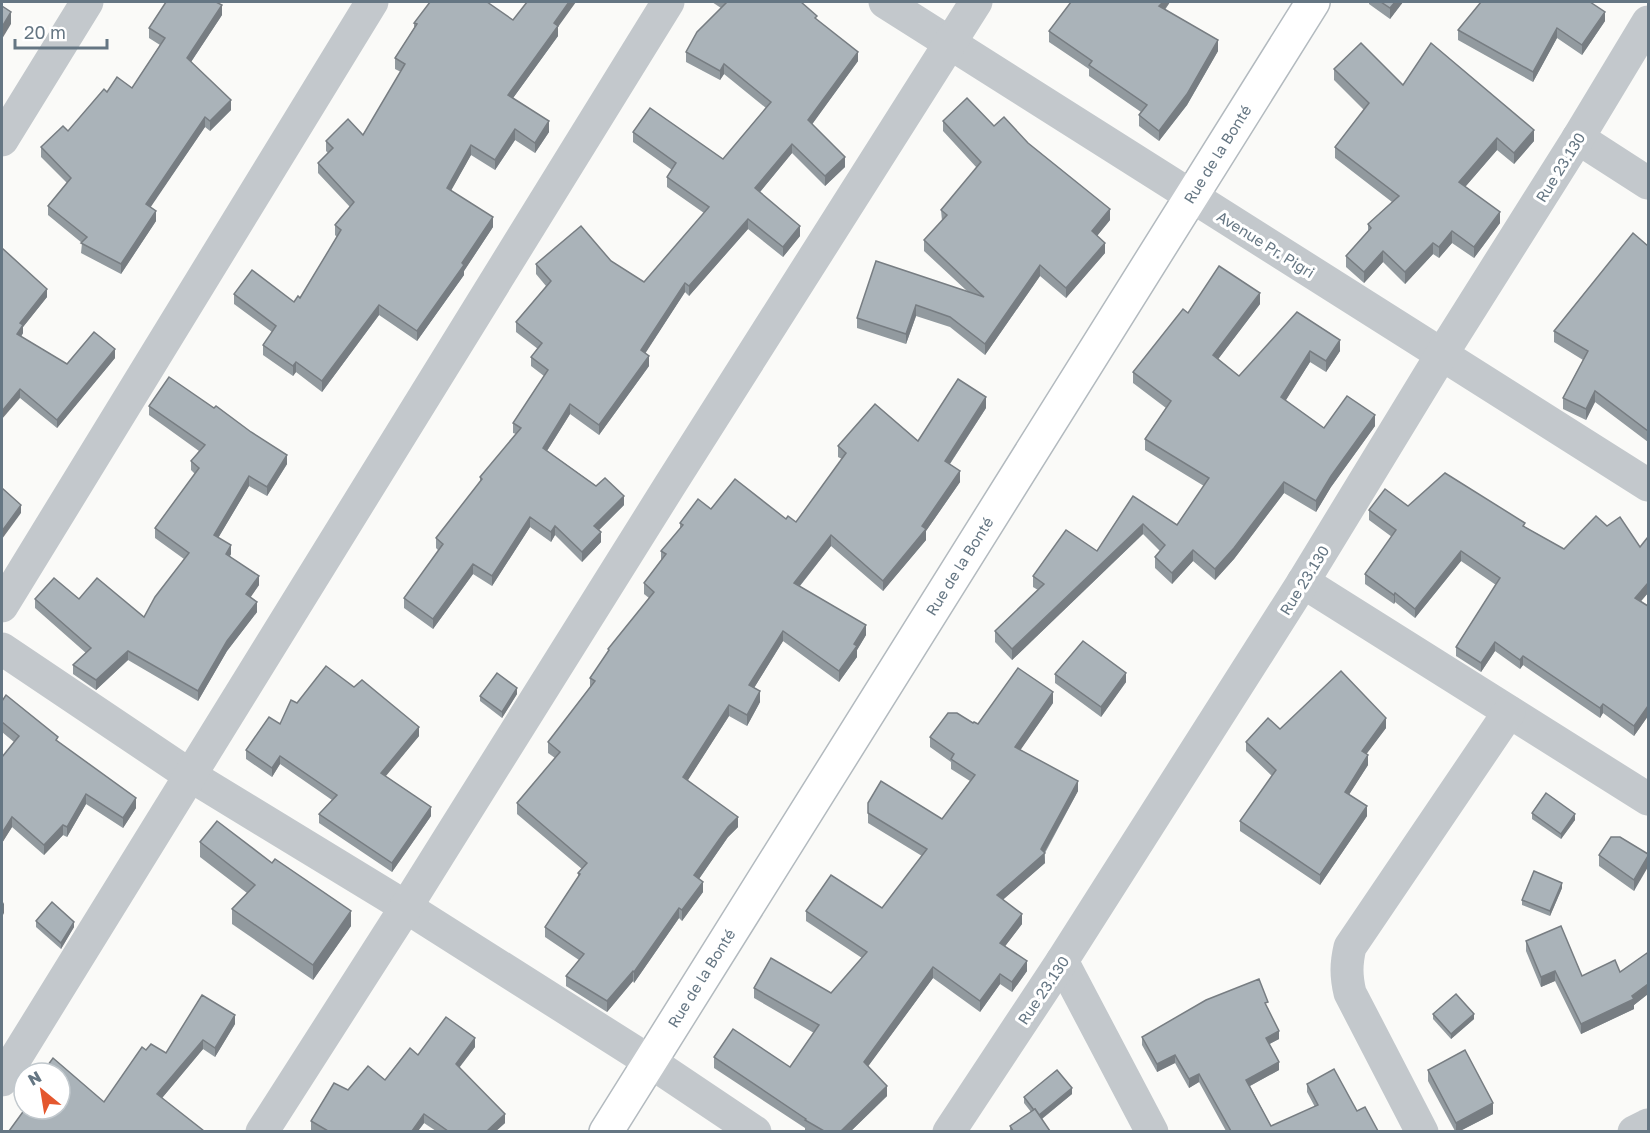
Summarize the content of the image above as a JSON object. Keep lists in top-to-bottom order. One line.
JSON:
{"streets":{"street":["Rue de la Bonté","Rue 23.130","Avenue Pr. Pigri"]},"crossings":[["Rue de la Bonté","Avenue Pr. Pigri"],["Rue 23.130","Avenue Pr. Pigri"]],"scale_bar":"20 m","north":"top left"}
